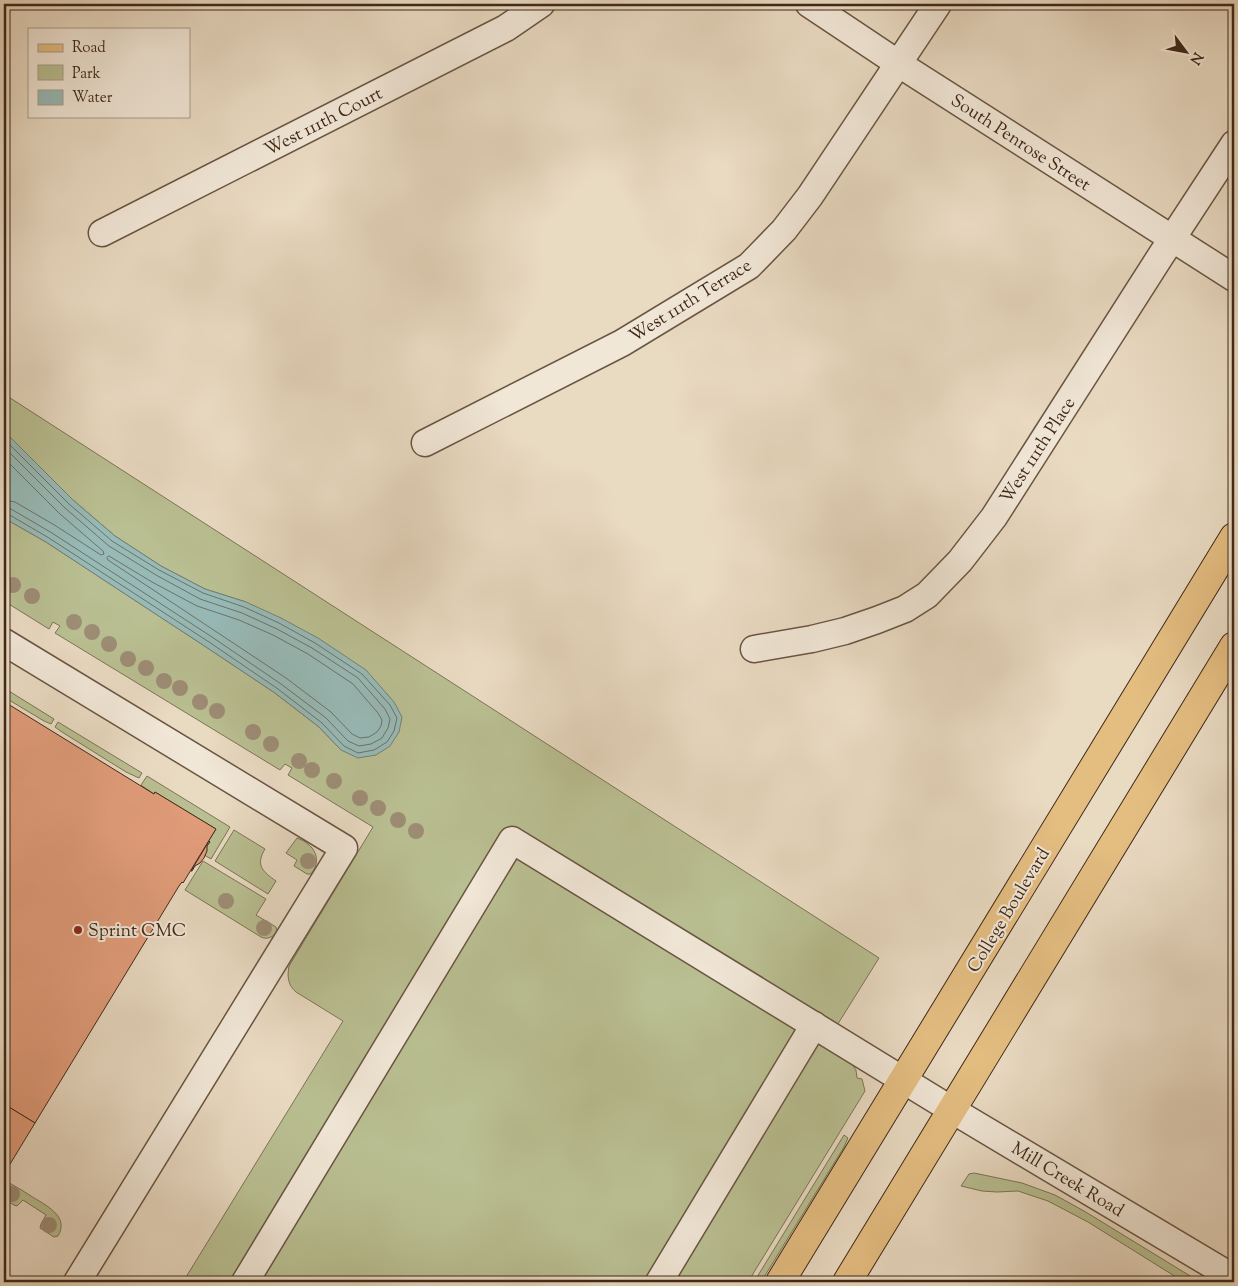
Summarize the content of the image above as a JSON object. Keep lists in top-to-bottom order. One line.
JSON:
{"streets":{"main road":["College Boulevard"],"street":["West 111th Court","South Penrose Street","West 111th Terrace","West 111th Place","Mill Creek Road"]},"crossings":[["South Penrose Street","West 111th Terrace"],["South Penrose Street","West 111th Place"],["College Boulevard","Mill Creek Road"]],"places":["Sprint CMC"],"legend":["Road","Park","Water"],"north":"bottom right"}
